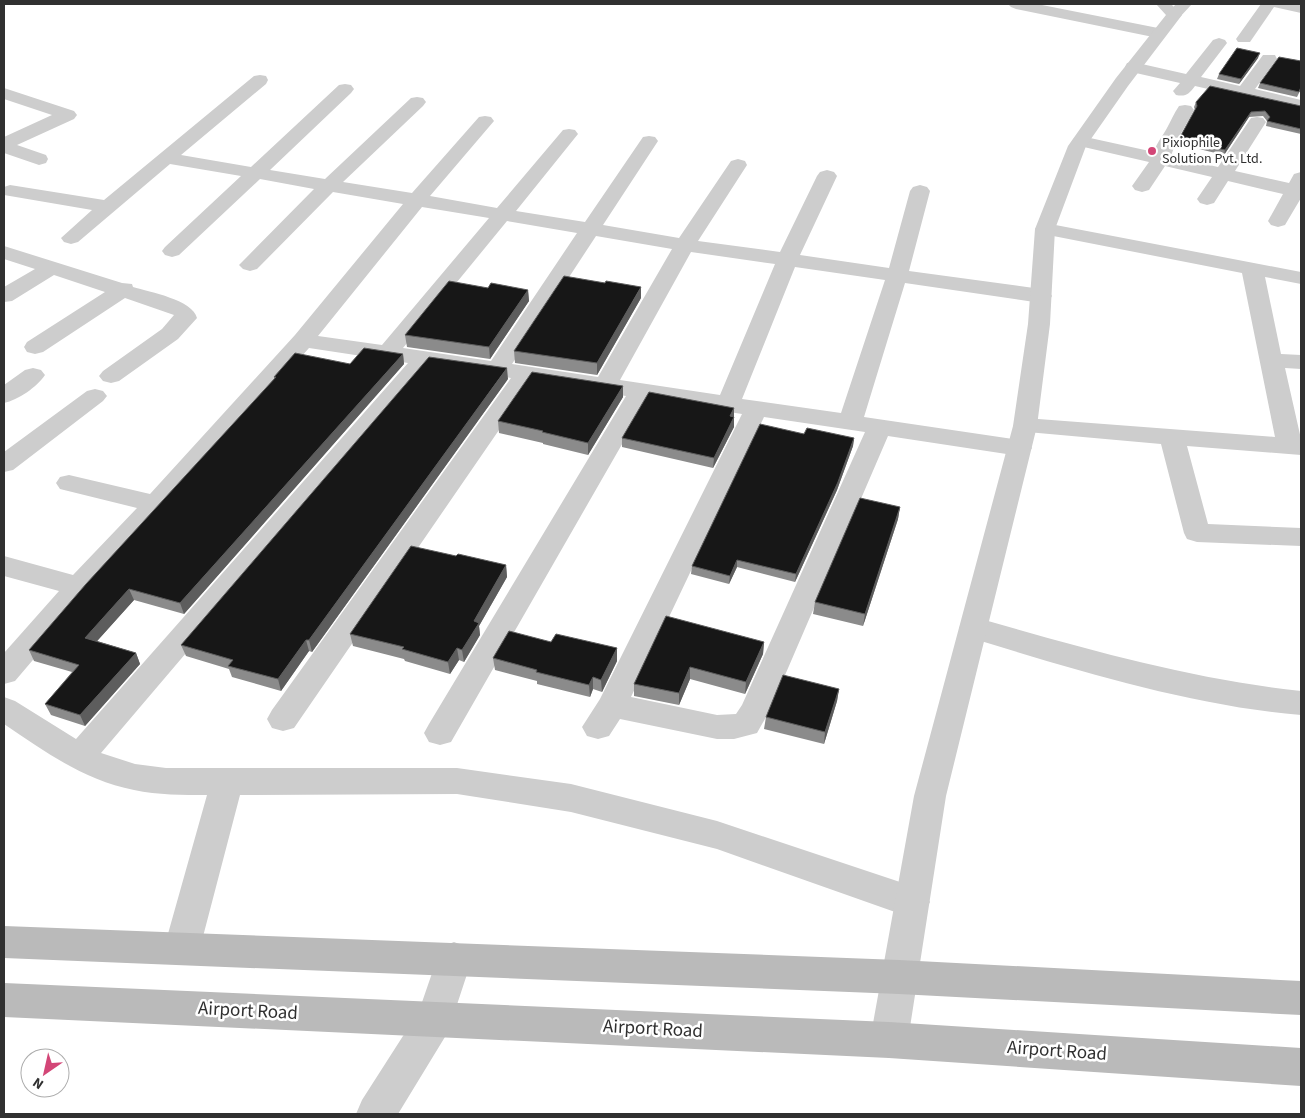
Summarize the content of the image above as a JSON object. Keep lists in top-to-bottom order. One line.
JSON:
{"streets":{"main road":["Airport Road"]},"places":["Pixiophile Solution Pvt. Ltd."],"north":"bottom left"}
